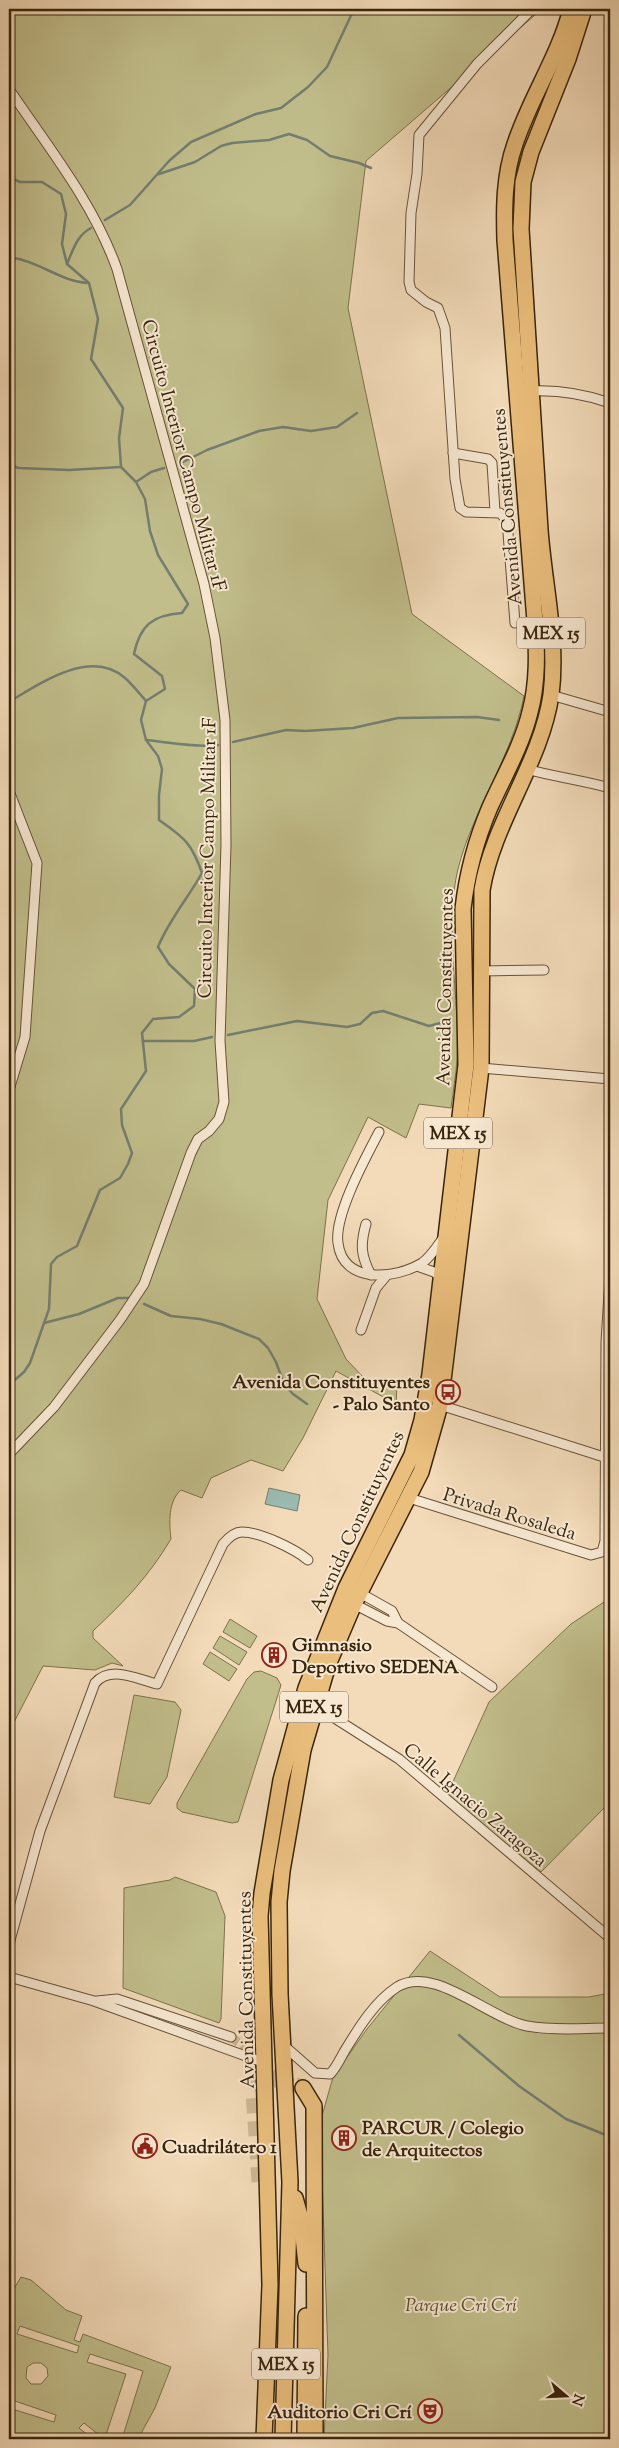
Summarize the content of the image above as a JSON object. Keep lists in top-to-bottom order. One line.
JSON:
{"streets":{"highway":["Avenida Constituyentes","MEX 15"],"street":["Circuito Interior Campo Militar 1F","Privada Rosaleda","Calle Ignacio Zaragoza"]},"crossings":[["Avenida Constituyentes","Privada Rosaleda"],["Avenida Constituyentes","Calle Ignacio Zaragoza"]],"parks":["Parque Cri Crí"],"places":{"bus stop":["Avenida Constituyentes - Palo Santo"],"building":["Gimnasio Deportivo SEDENA","PARCUR / Colegio de Arquitectos"],"public building":["Cuadrilátero 1"],"theatre":["Auditorio Cri Crí"]},"north":"right"}
